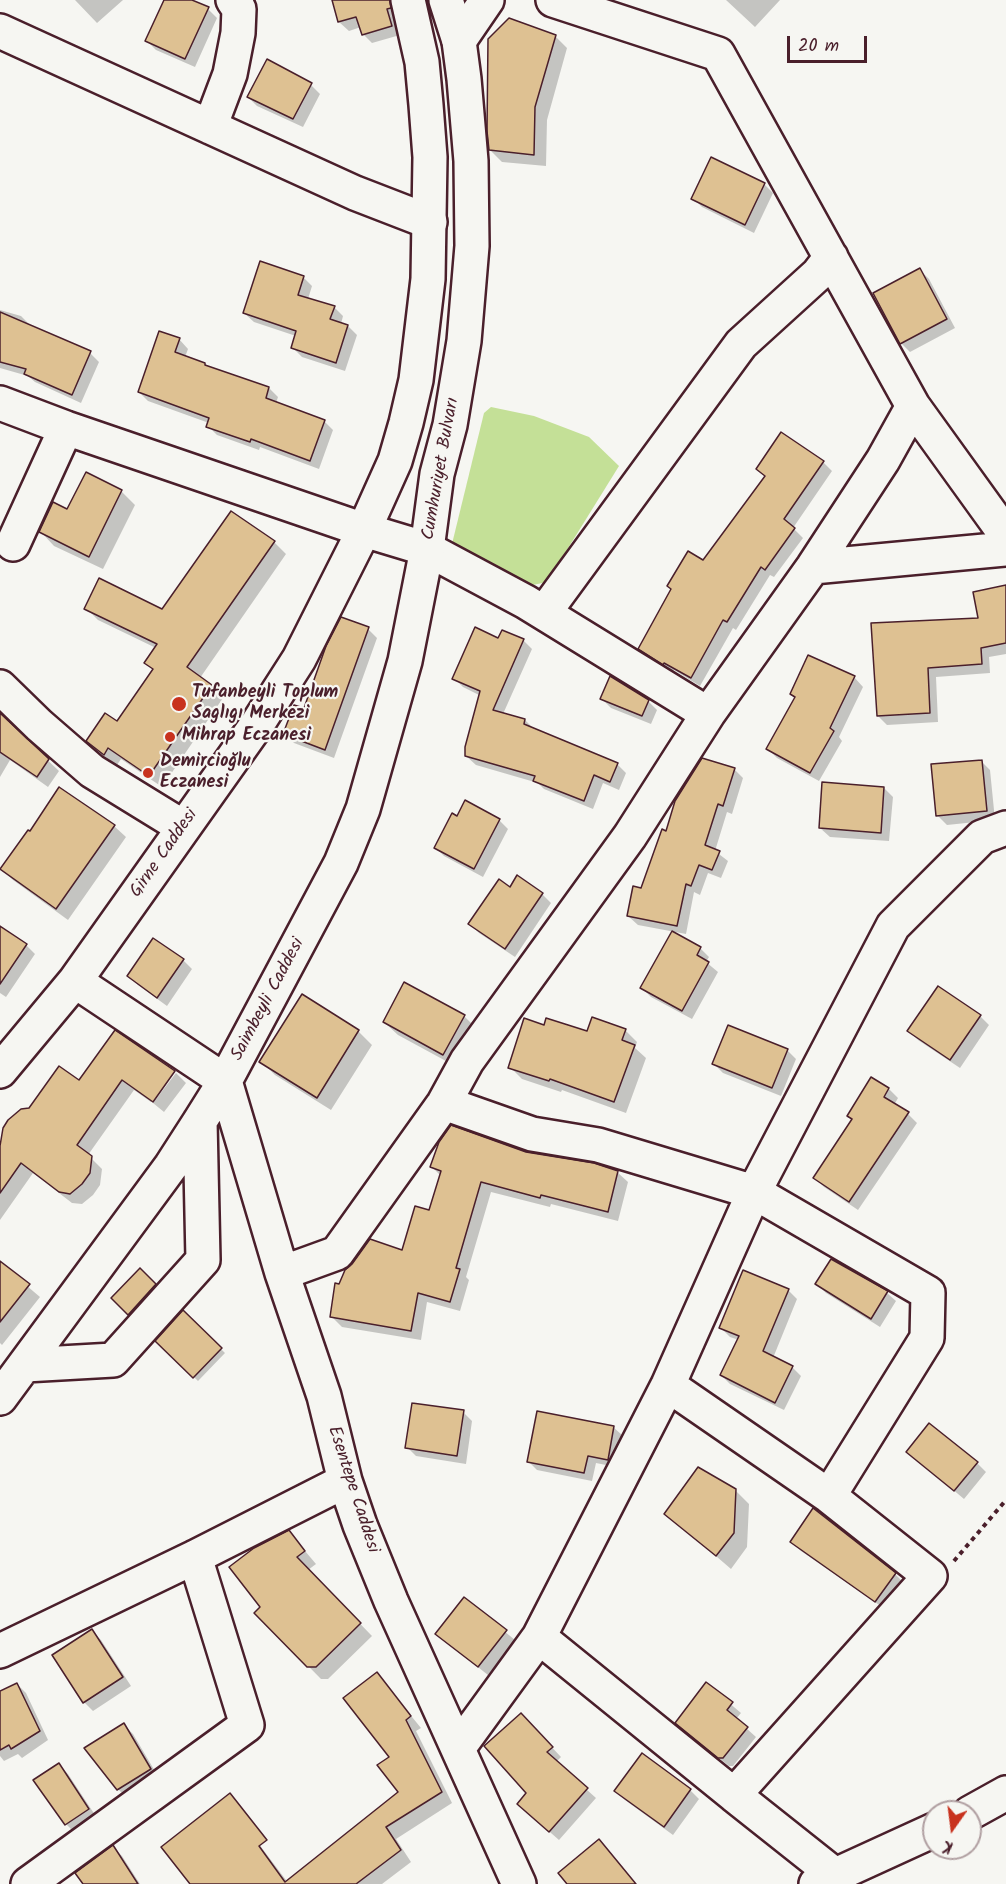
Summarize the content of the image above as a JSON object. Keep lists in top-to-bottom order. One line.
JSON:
{"streets":{"street":["Cumhuriyet Bulvarı","Girne Caddesi","Saimbeyli Caddesi","Esentepe Caddesi"]},"crossings":[["Cumhuriyet Bulvarı","Girne Caddesi"],["Cumhuriyet Bulvarı","Saimbeyli Caddesi"],["Saimbeyli Caddesi","Esentepe Caddesi"]],"places":["Tufanbeyli Toplum Saglıgı Merkezi","Mihrap Eczanesi","Demircioğlu Eczanesi"],"scale_bar":"20 m","north":"bottom"}
